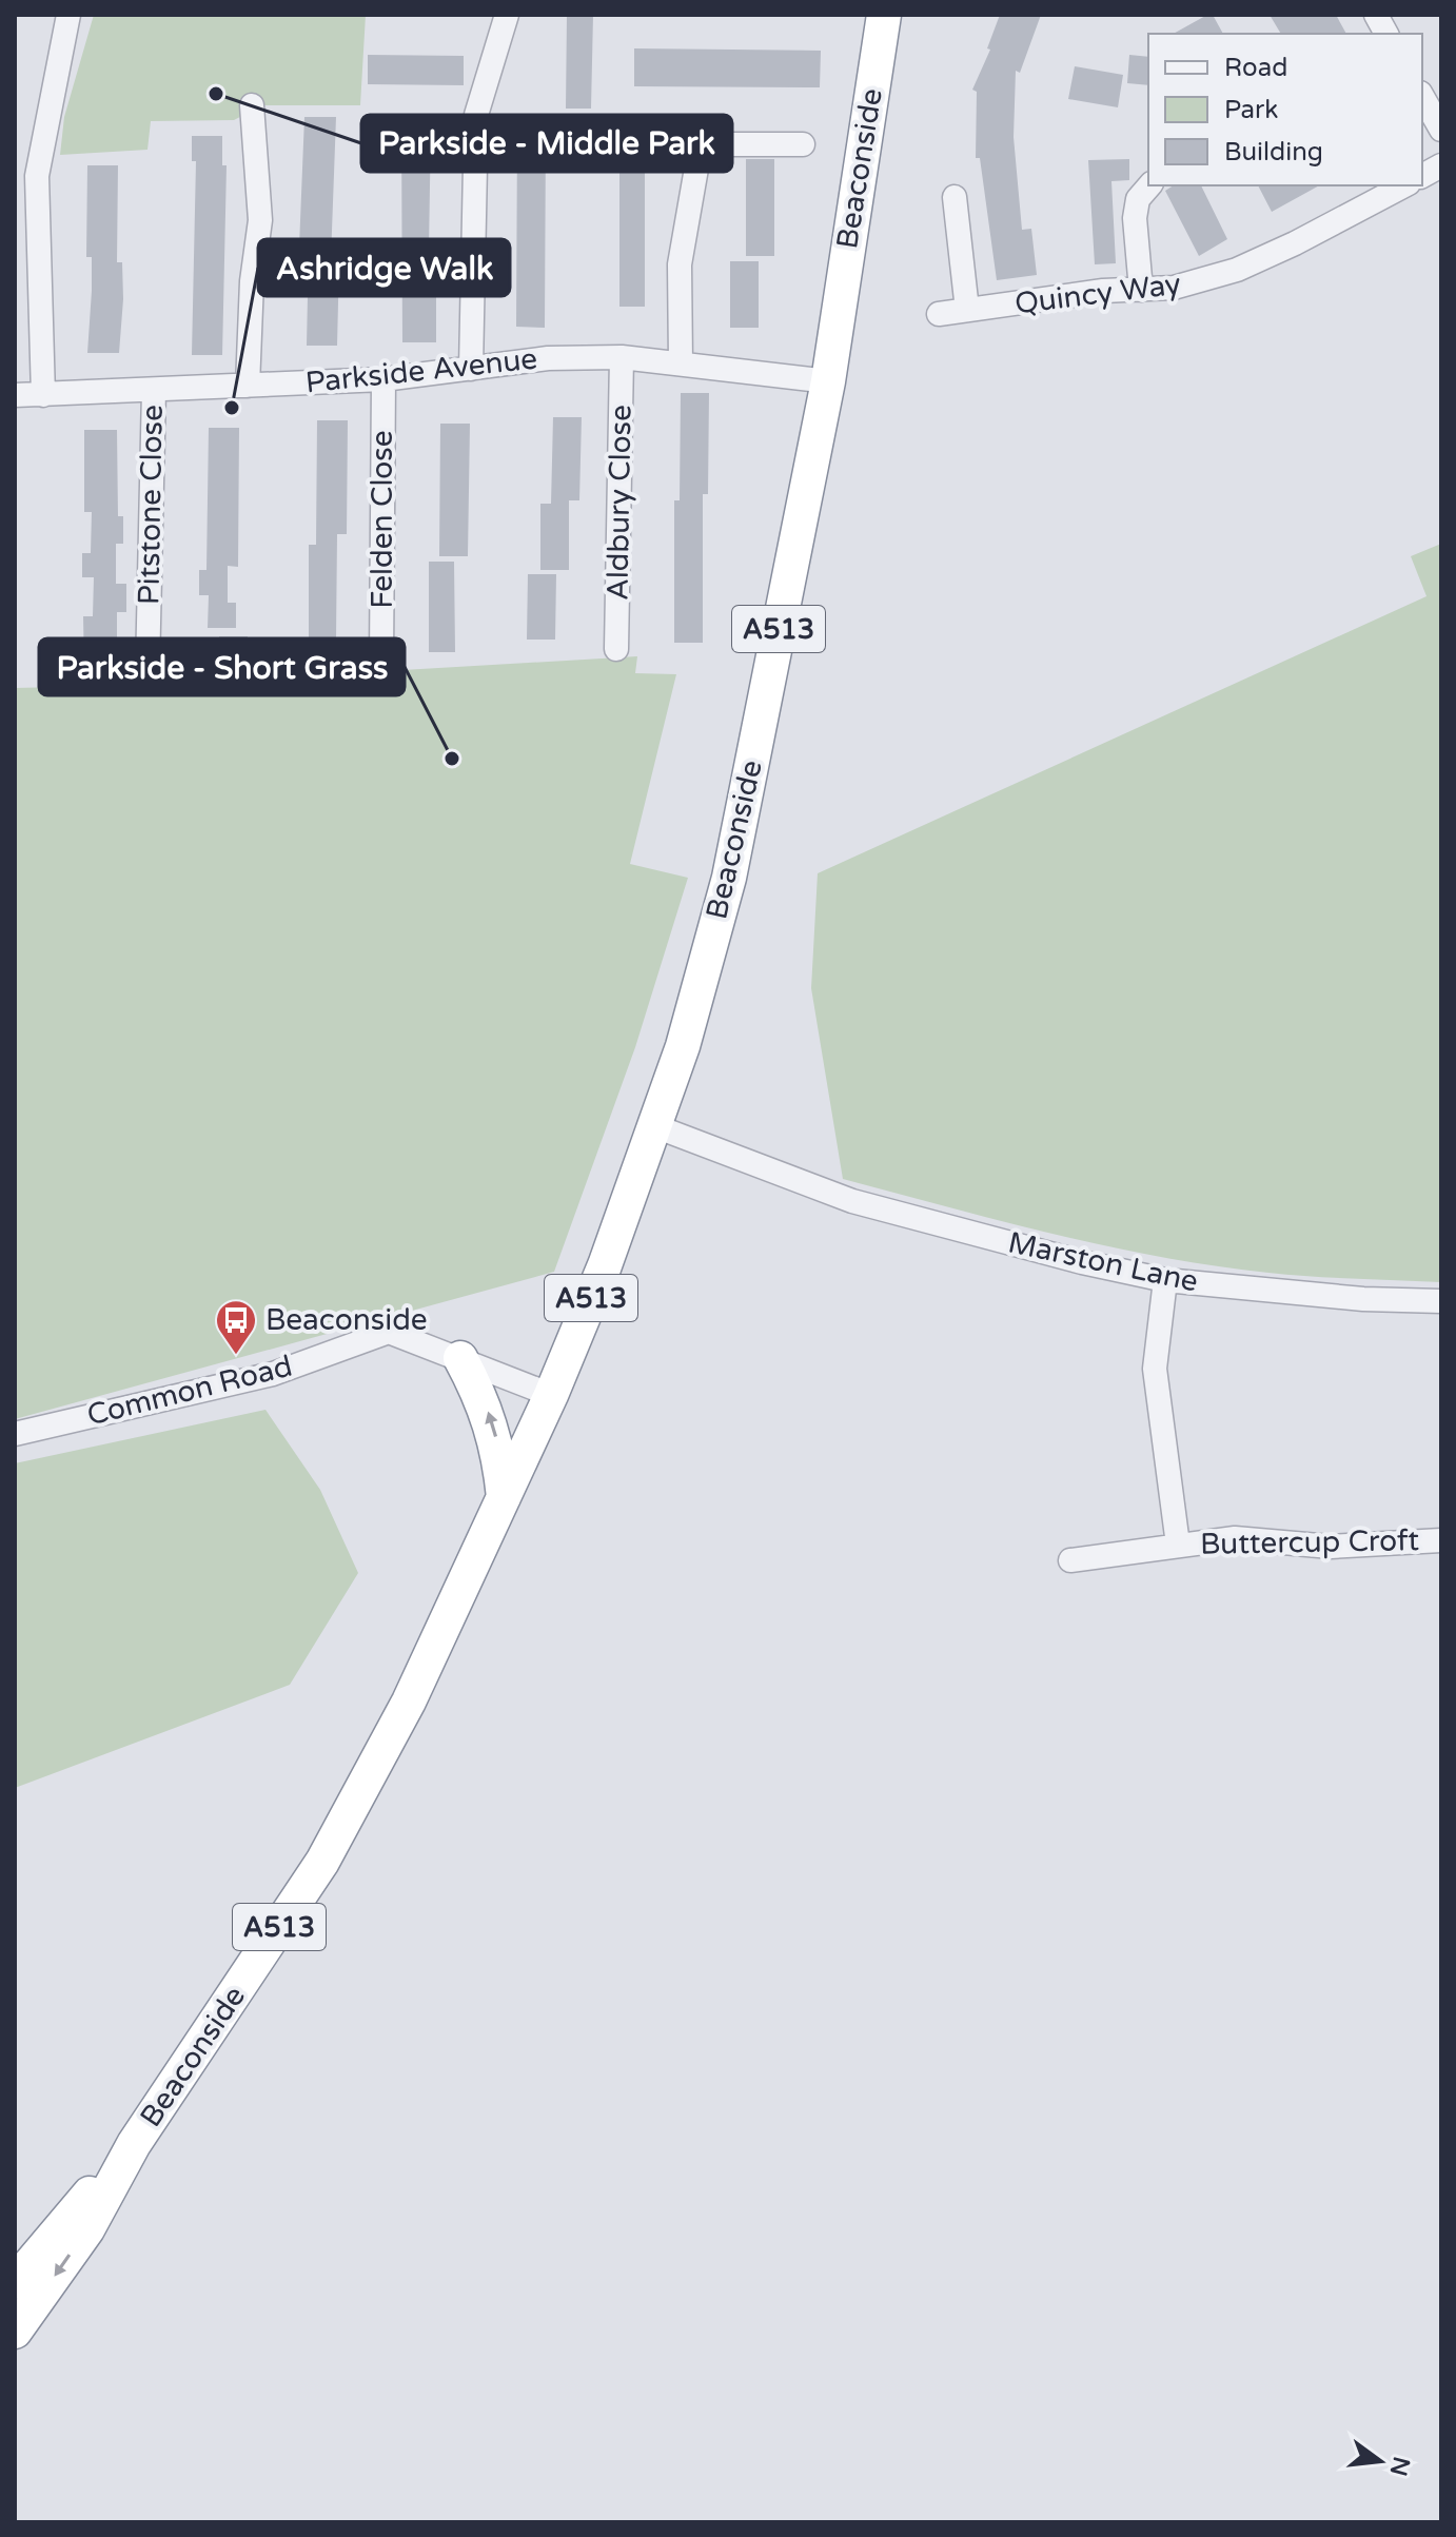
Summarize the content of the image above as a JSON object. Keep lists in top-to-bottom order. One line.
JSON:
{"streets":{"highway":["Beaconside","A513"],"street":["Quincy Way","Parkside Avenue","Aldbury Close","Pitstone Close","Felden Close","Marston Lane","Common Road","Buttercup Croft"]},"crossings":[["Beaconside","Parkside Avenue"],["Beaconside","Marston Lane"],["Beaconside","Common Road"],["Parkside Avenue","Aldbury Close"],["Parkside Avenue","Pitstone Close"],["Parkside Avenue","Felden Close"],["Marston Lane","Buttercup Croft"]],"places":{"other":["Parkside - Middle Park","Ashridge Walk","Parkside - Short Grass"],"bus stop":["Beaconside"]},"legend":["Road","Park","Building"],"north":"right"}
